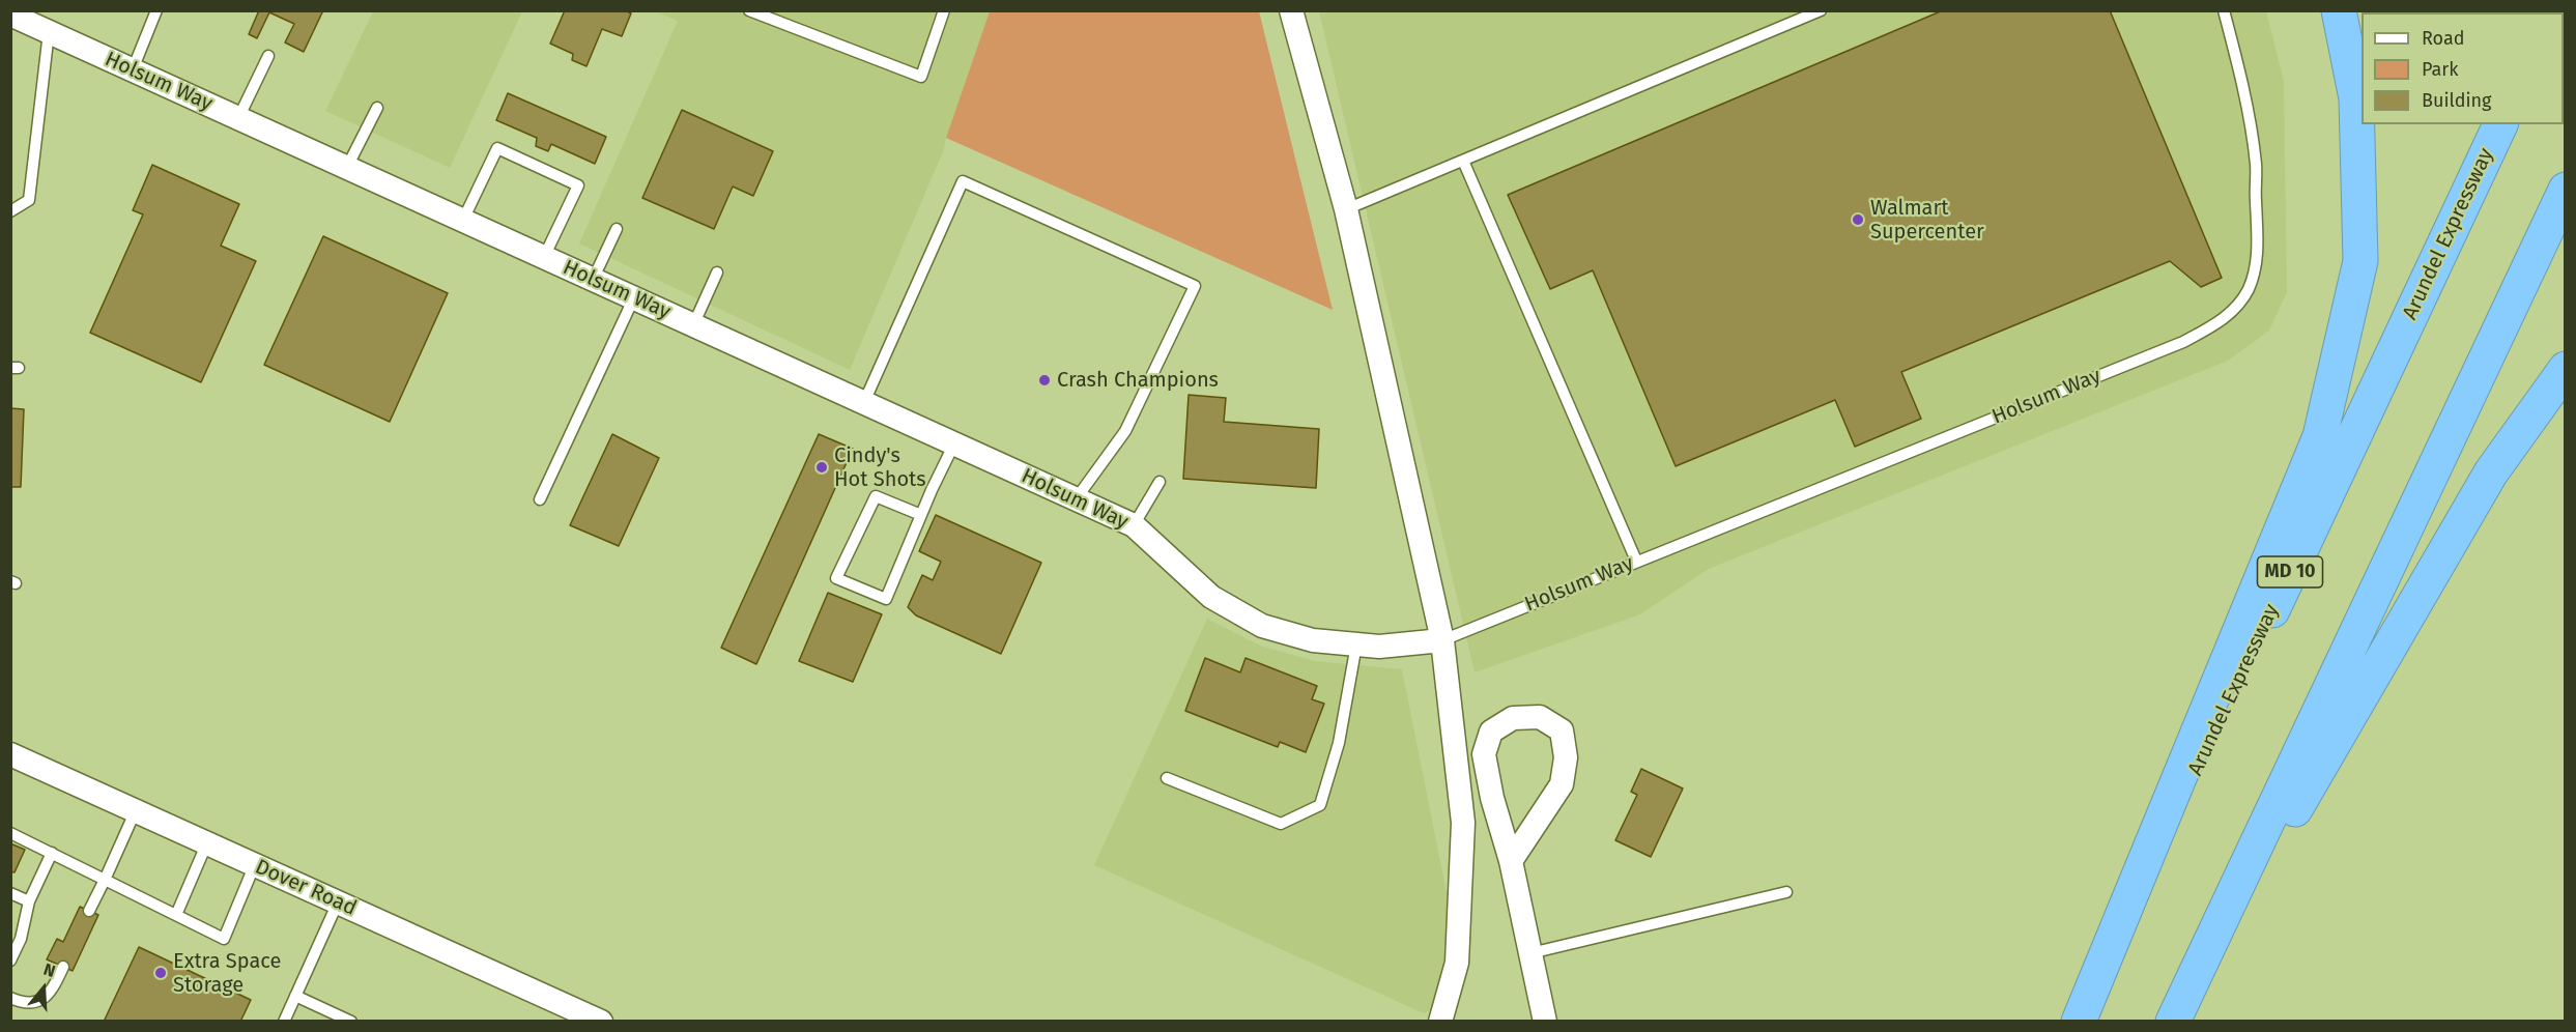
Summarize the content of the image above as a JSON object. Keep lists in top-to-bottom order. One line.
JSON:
{"streets":{"highway":["Arundel Expressway","MD 10"],"street":["Holsum Way","Dover Road"]},"places":["Walmart Supercenter","Crash Champions","Cindy's Hot Shots","Extra Space Storage"],"legend":["Road","Park","Building"],"north":"top"}
